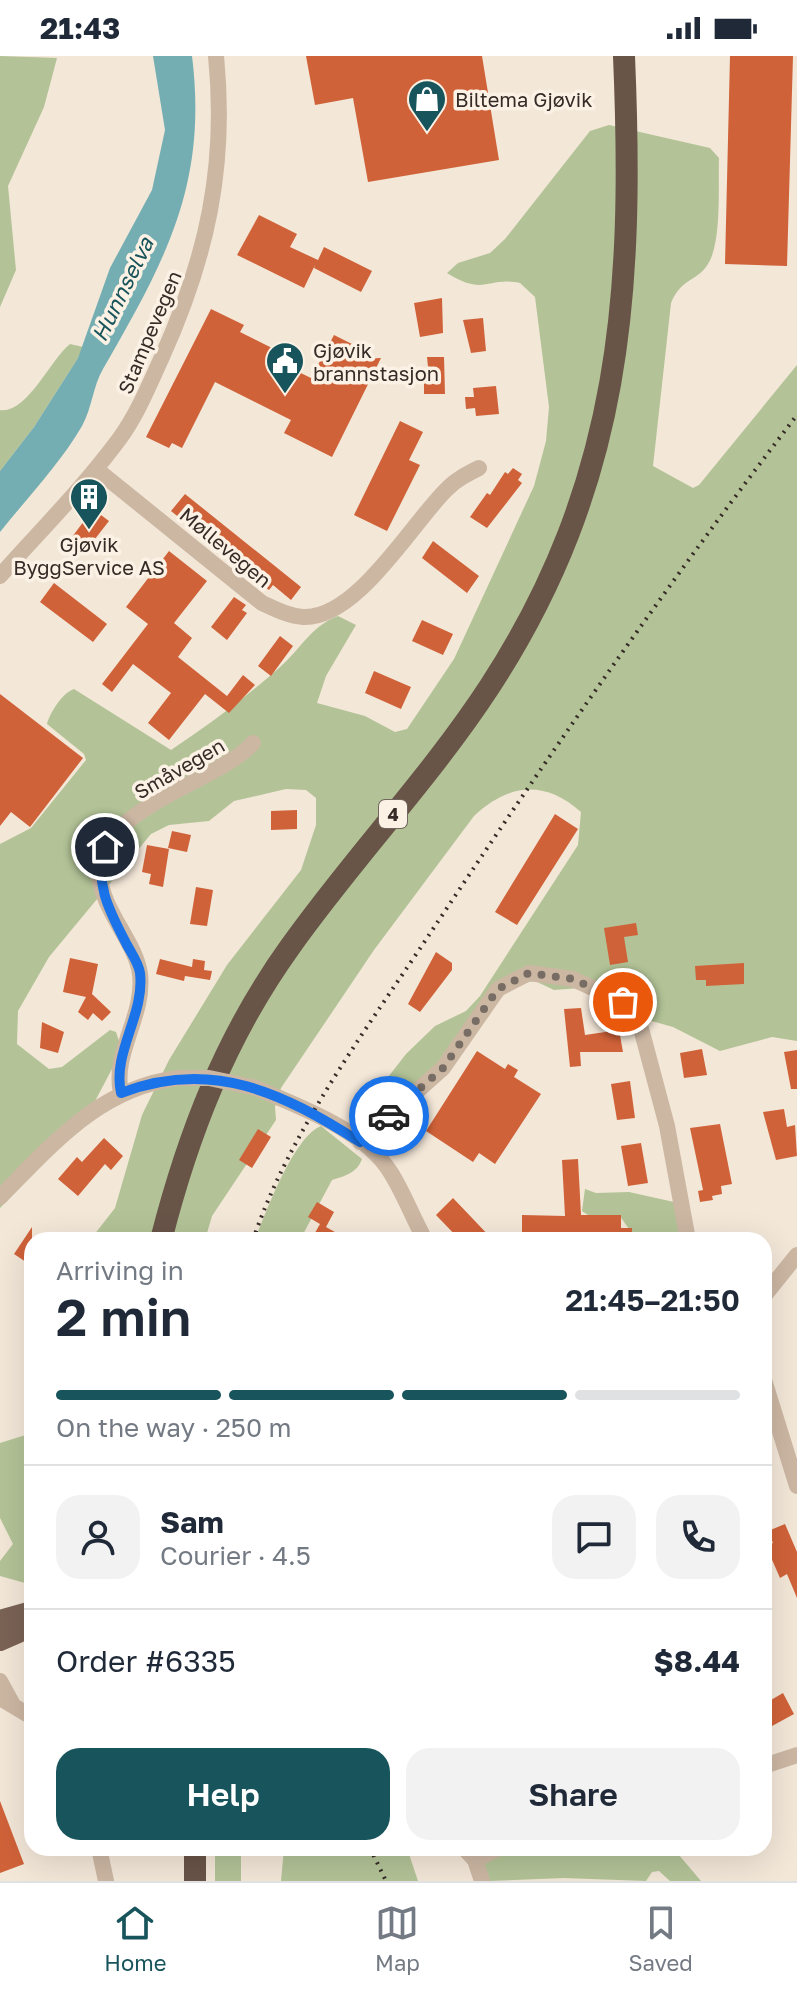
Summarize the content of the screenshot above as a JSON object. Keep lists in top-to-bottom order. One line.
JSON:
{"streets":{"highway":["4"],"street":["Stampevegen","Møllevegen","Småvegen"]},"crossings":[["Stampevegen","Møllevegen"]],"water":["Hunnselva"],"places":{"shop":["Biltema Gjøvik"],"public building":["Gjøvik brannstasjon"],"building":["Gjøvik ByggService AS"]},"page":{"status":"21:43","heading":["2 min","Arriving in","21:45–21:50"],"panel":["Sam","Courier · 4.5","Order #6335","$8.44"],"bar":"On the way · 250 m","buttons":["Help","Share"],"tabs":["Home","Map","Saved"]}}
